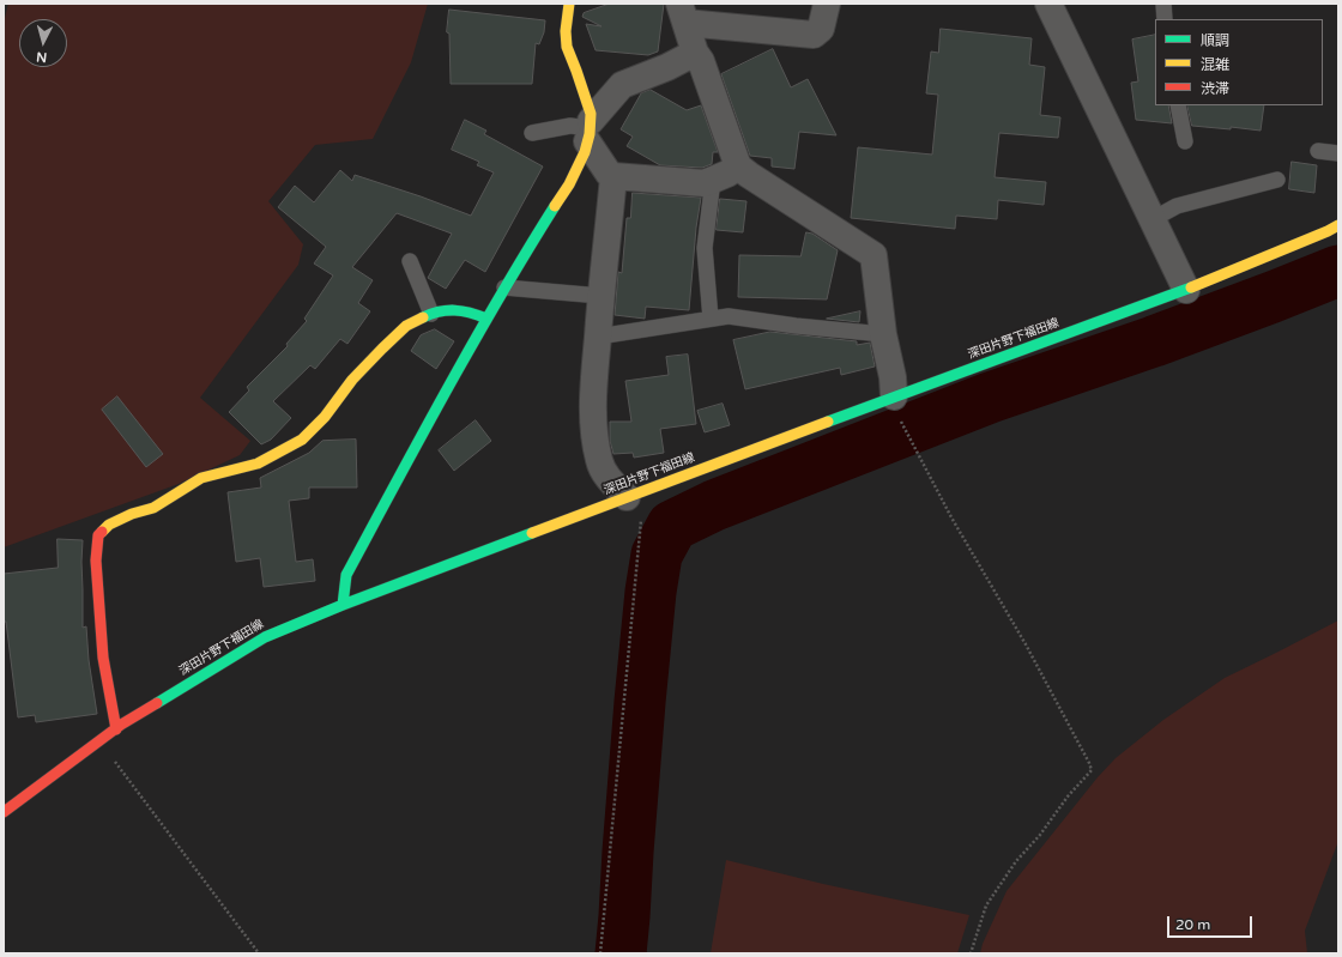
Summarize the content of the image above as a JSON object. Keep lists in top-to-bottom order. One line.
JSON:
{"streets":{"main road":["深田片野下福田線"]},"legend":["順調","混雑","渋滞"],"scale_bar":"20 m","north":"bottom"}
